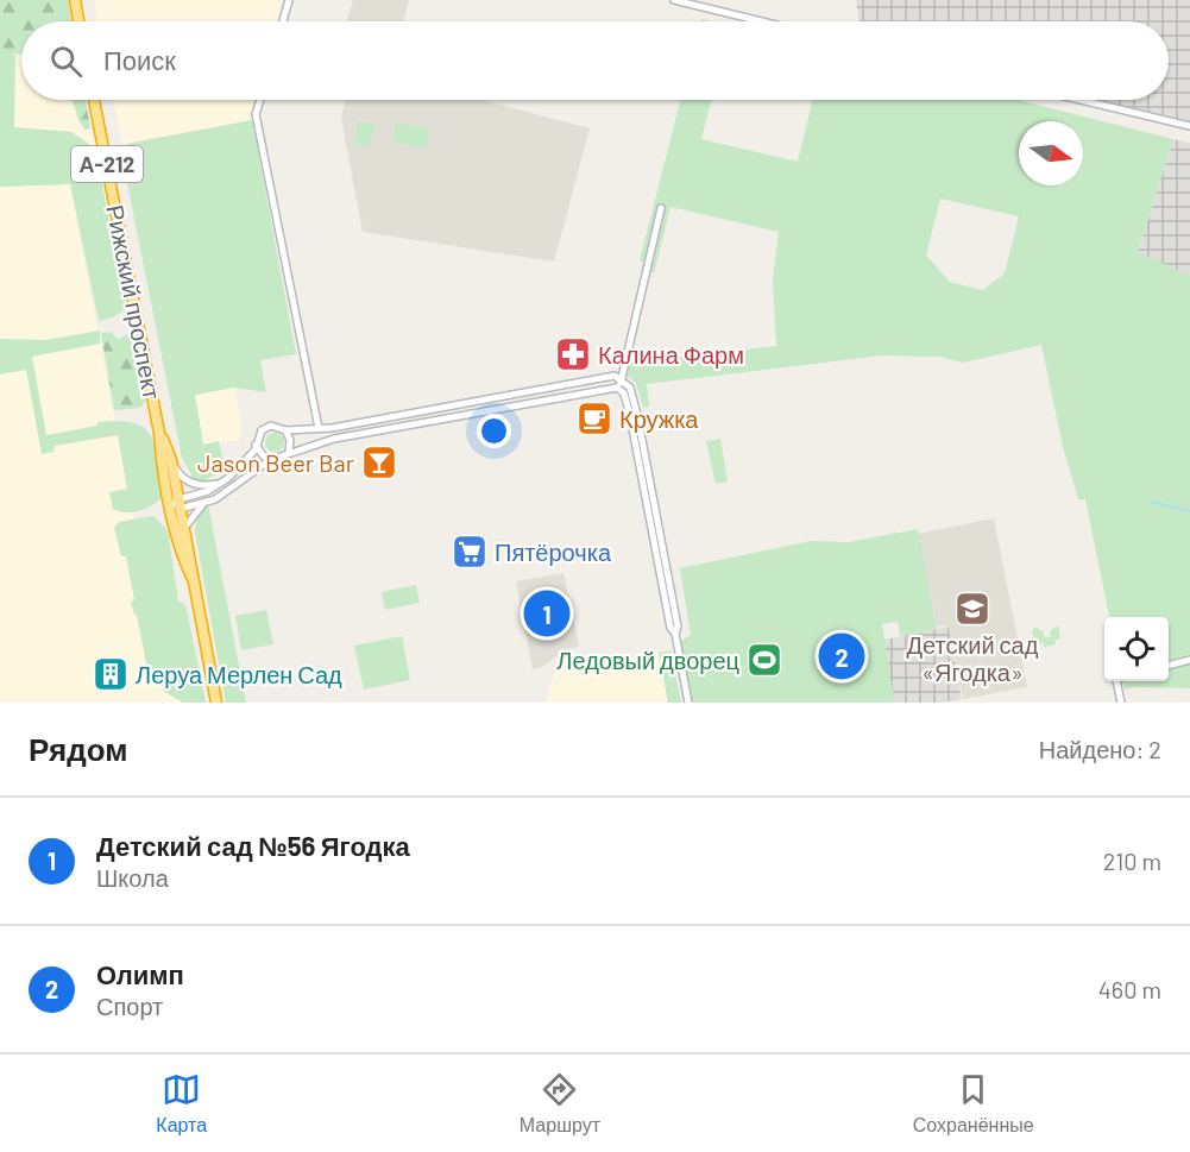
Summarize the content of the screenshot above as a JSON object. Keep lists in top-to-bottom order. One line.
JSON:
{"streets":{"highway":["А-212","Рижский проспект"]},"places":{"pharmacy":["Калина Фарм"],"cafe":["Кружка"],"bar":["Jason Beer Bar"],"supermarket":["Пятёрочка"],"school or university":["Детский сад «Ягодка»"],"sports":["Ледовый дворец"],"building":["Леруа Мерлен Сад"]},"north":"right","page":{"search":"Поиск","pins":["1","2"],"heading":["Рядом","Найдено: 2"],"list":[{"mark":"1","name":"Детский сад №56 Ягодка","note":"Школа","value":"210 m"},{"mark":"2","name":"Олимп","note":"Спорт","value":"460 m"}],"nav":["Карта","Маршрут","Сохранённые"]}}
